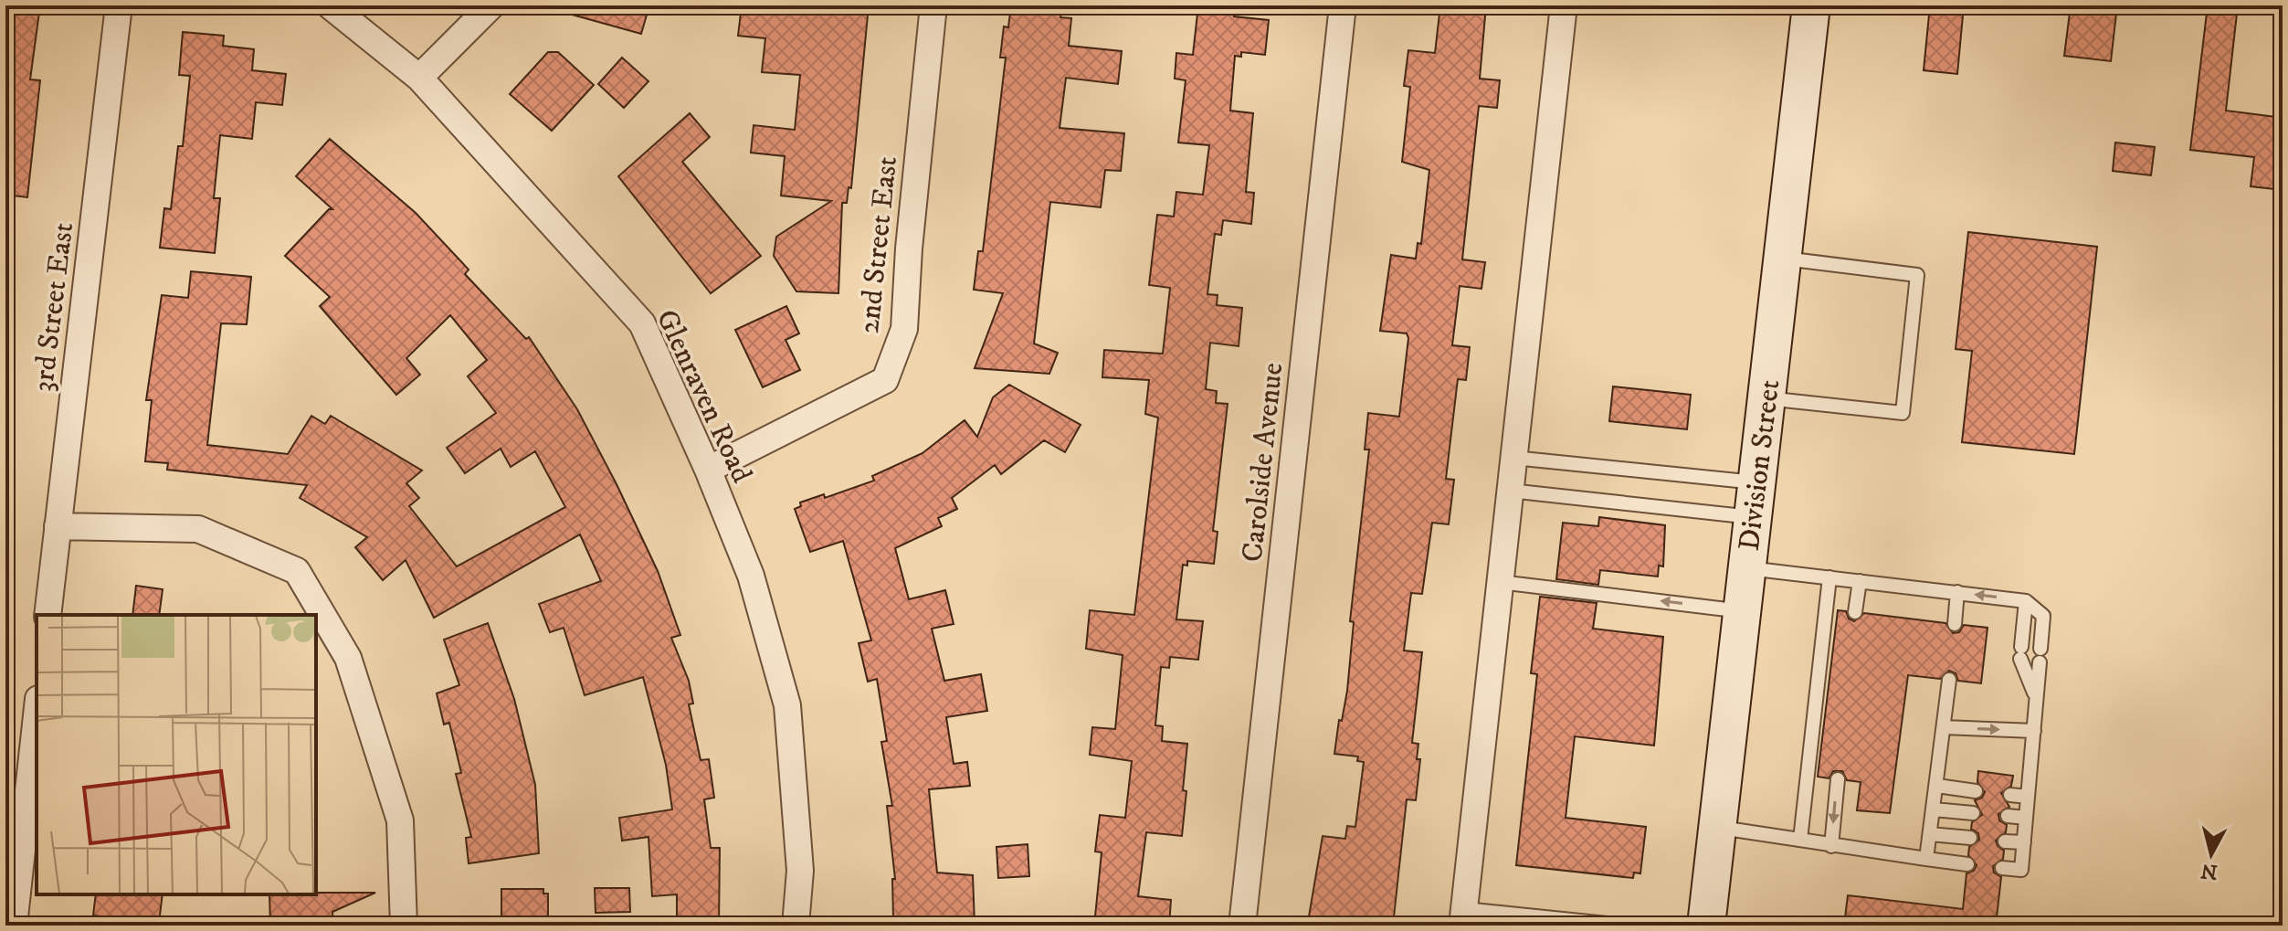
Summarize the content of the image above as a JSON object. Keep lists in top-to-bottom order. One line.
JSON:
{"streets":{"main road":["Division Street"],"street":["2nd Street East","3rd Street East","Glenraven Road","Carolside Avenue"]},"crossings":[["2nd Street East","Glenraven Road"]],"north":"bottom"}
